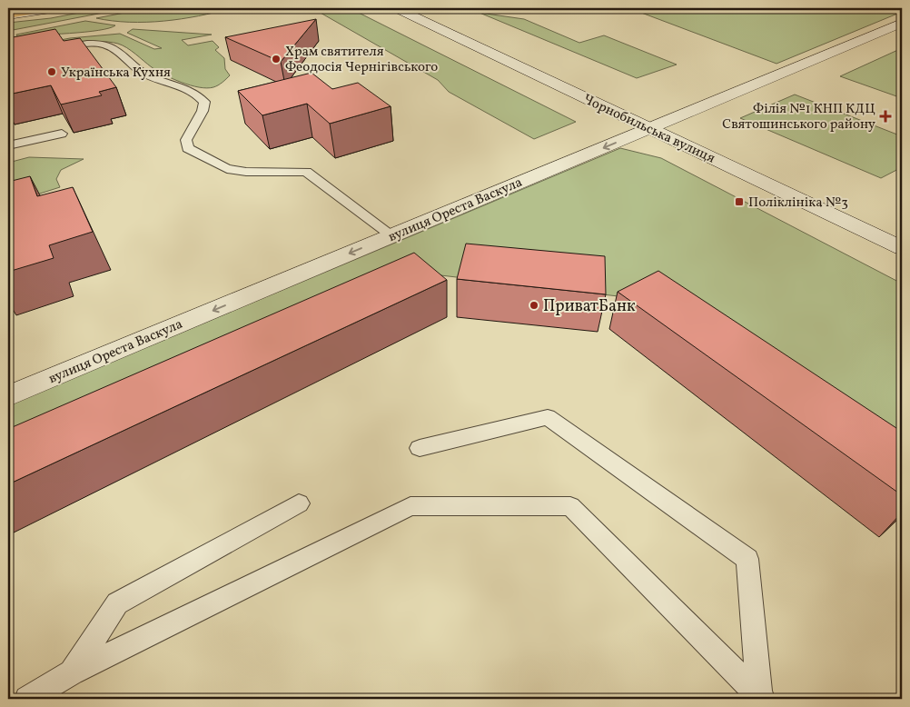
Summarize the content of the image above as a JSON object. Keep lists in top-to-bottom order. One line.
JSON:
{"streets":{"street":["Чорнобильська вулиця","вулиця Ореста Васкула"]},"crossings":[["Чорнобильська вулиця","вулиця Ореста Васкула"]],"one_way":["вулиця Ореста Васкула"],"places":{"other":["Храм святителя Феодосія Чернігівського","Українська Кухня","ПриватБанк"],"health":["Філія №1 КНП КДЦ Святошинського району"],"transit":["Поліклініка №3"]}}
